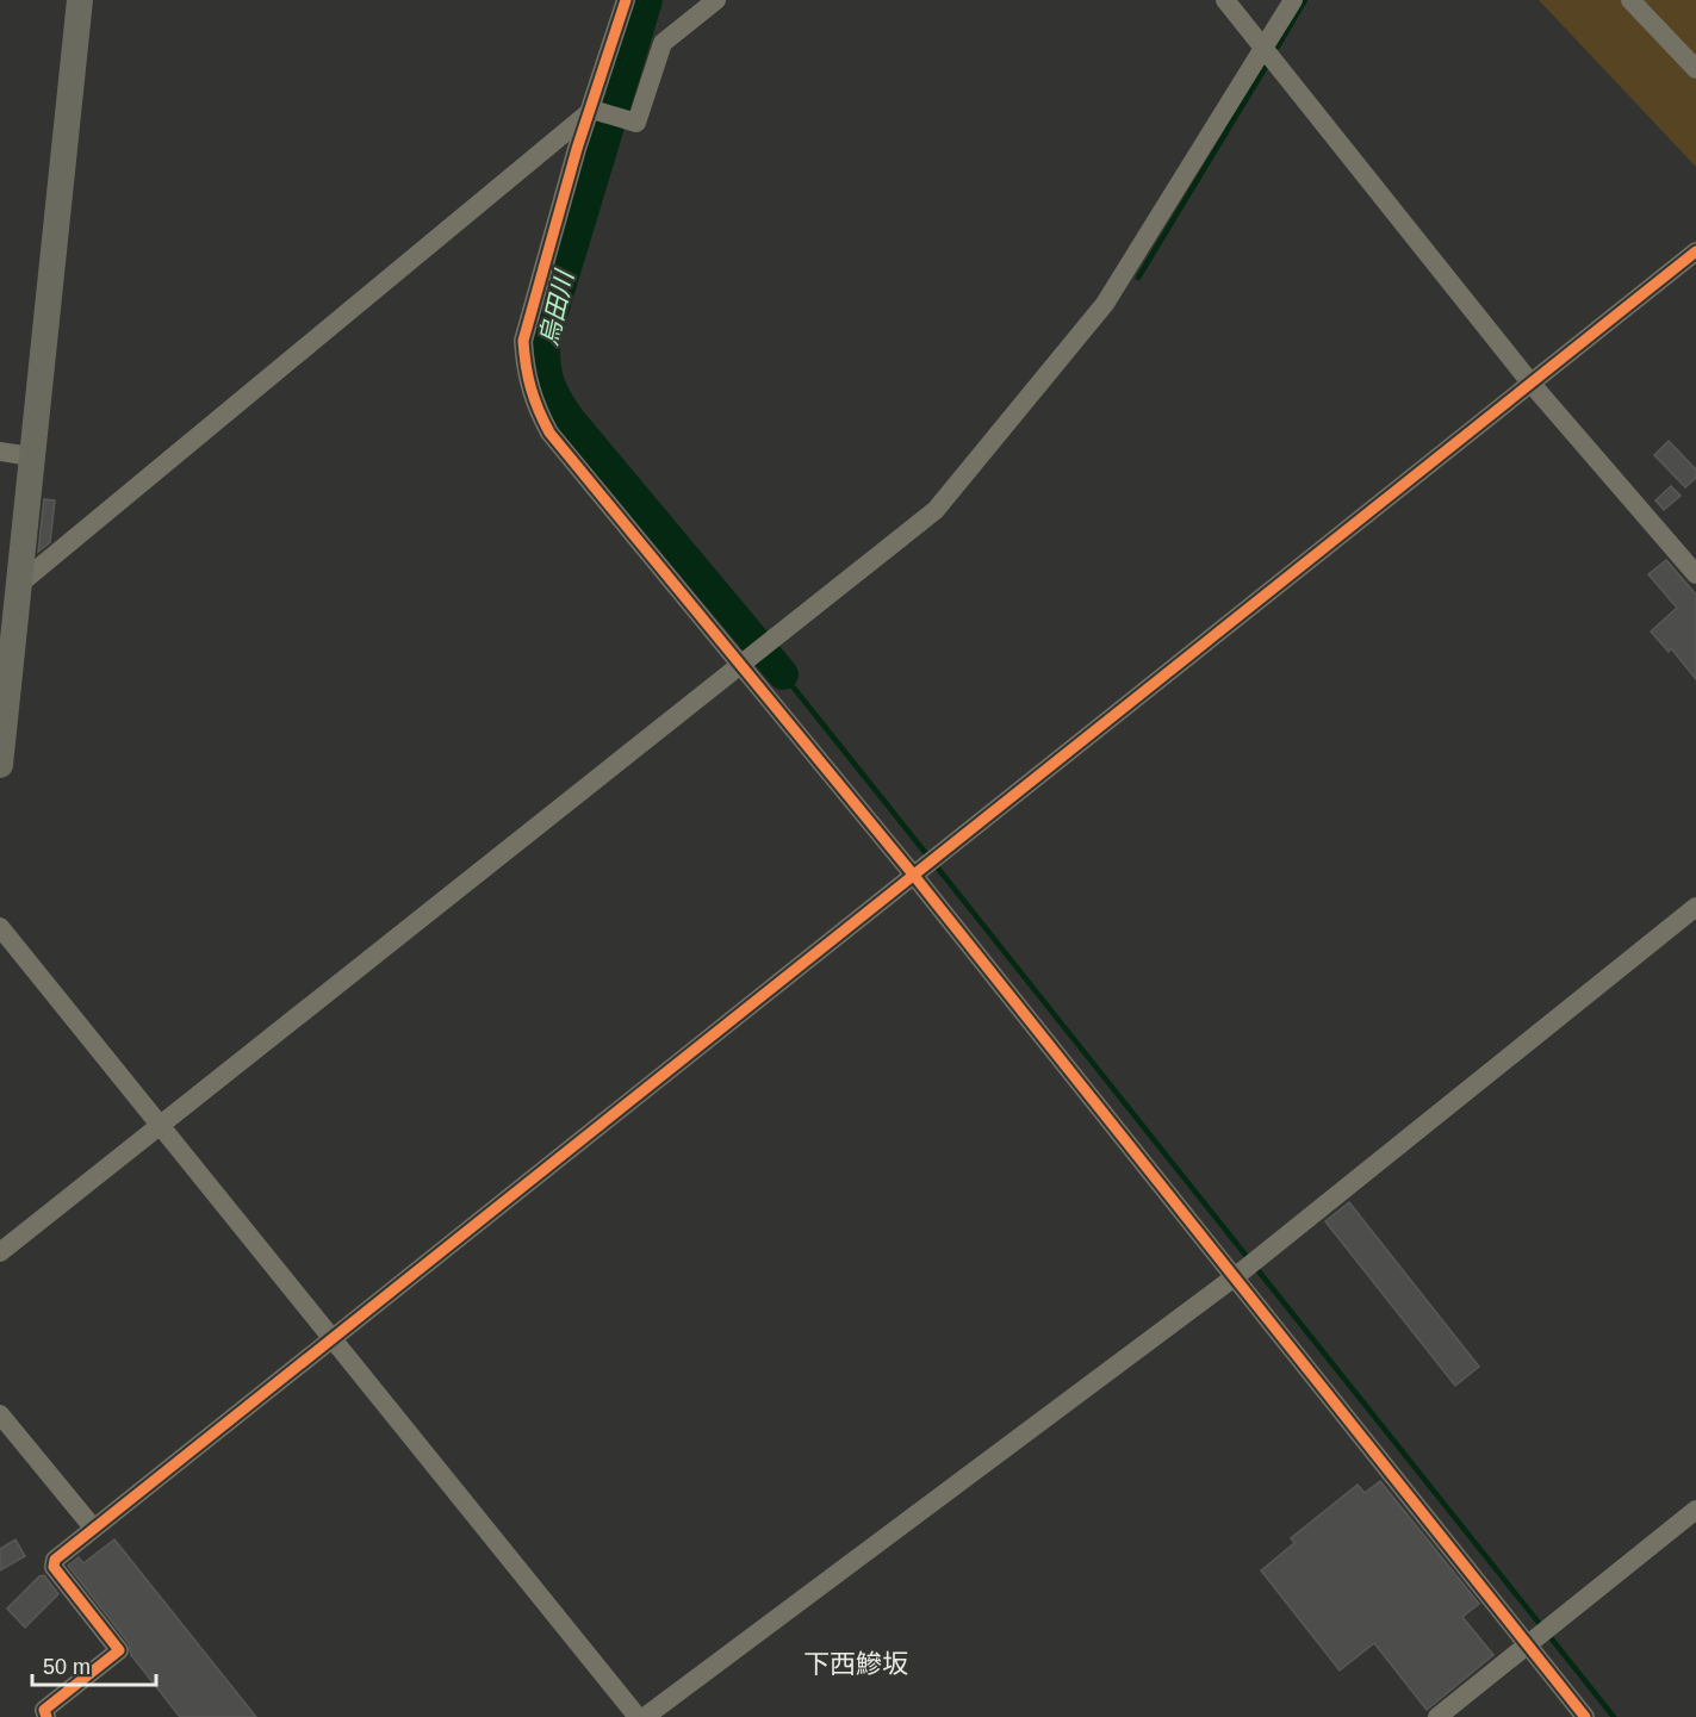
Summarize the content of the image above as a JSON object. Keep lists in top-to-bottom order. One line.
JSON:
{"districts":["下西鰺坂"],"water":["烏田川"],"scale_bar":"50 m"}
